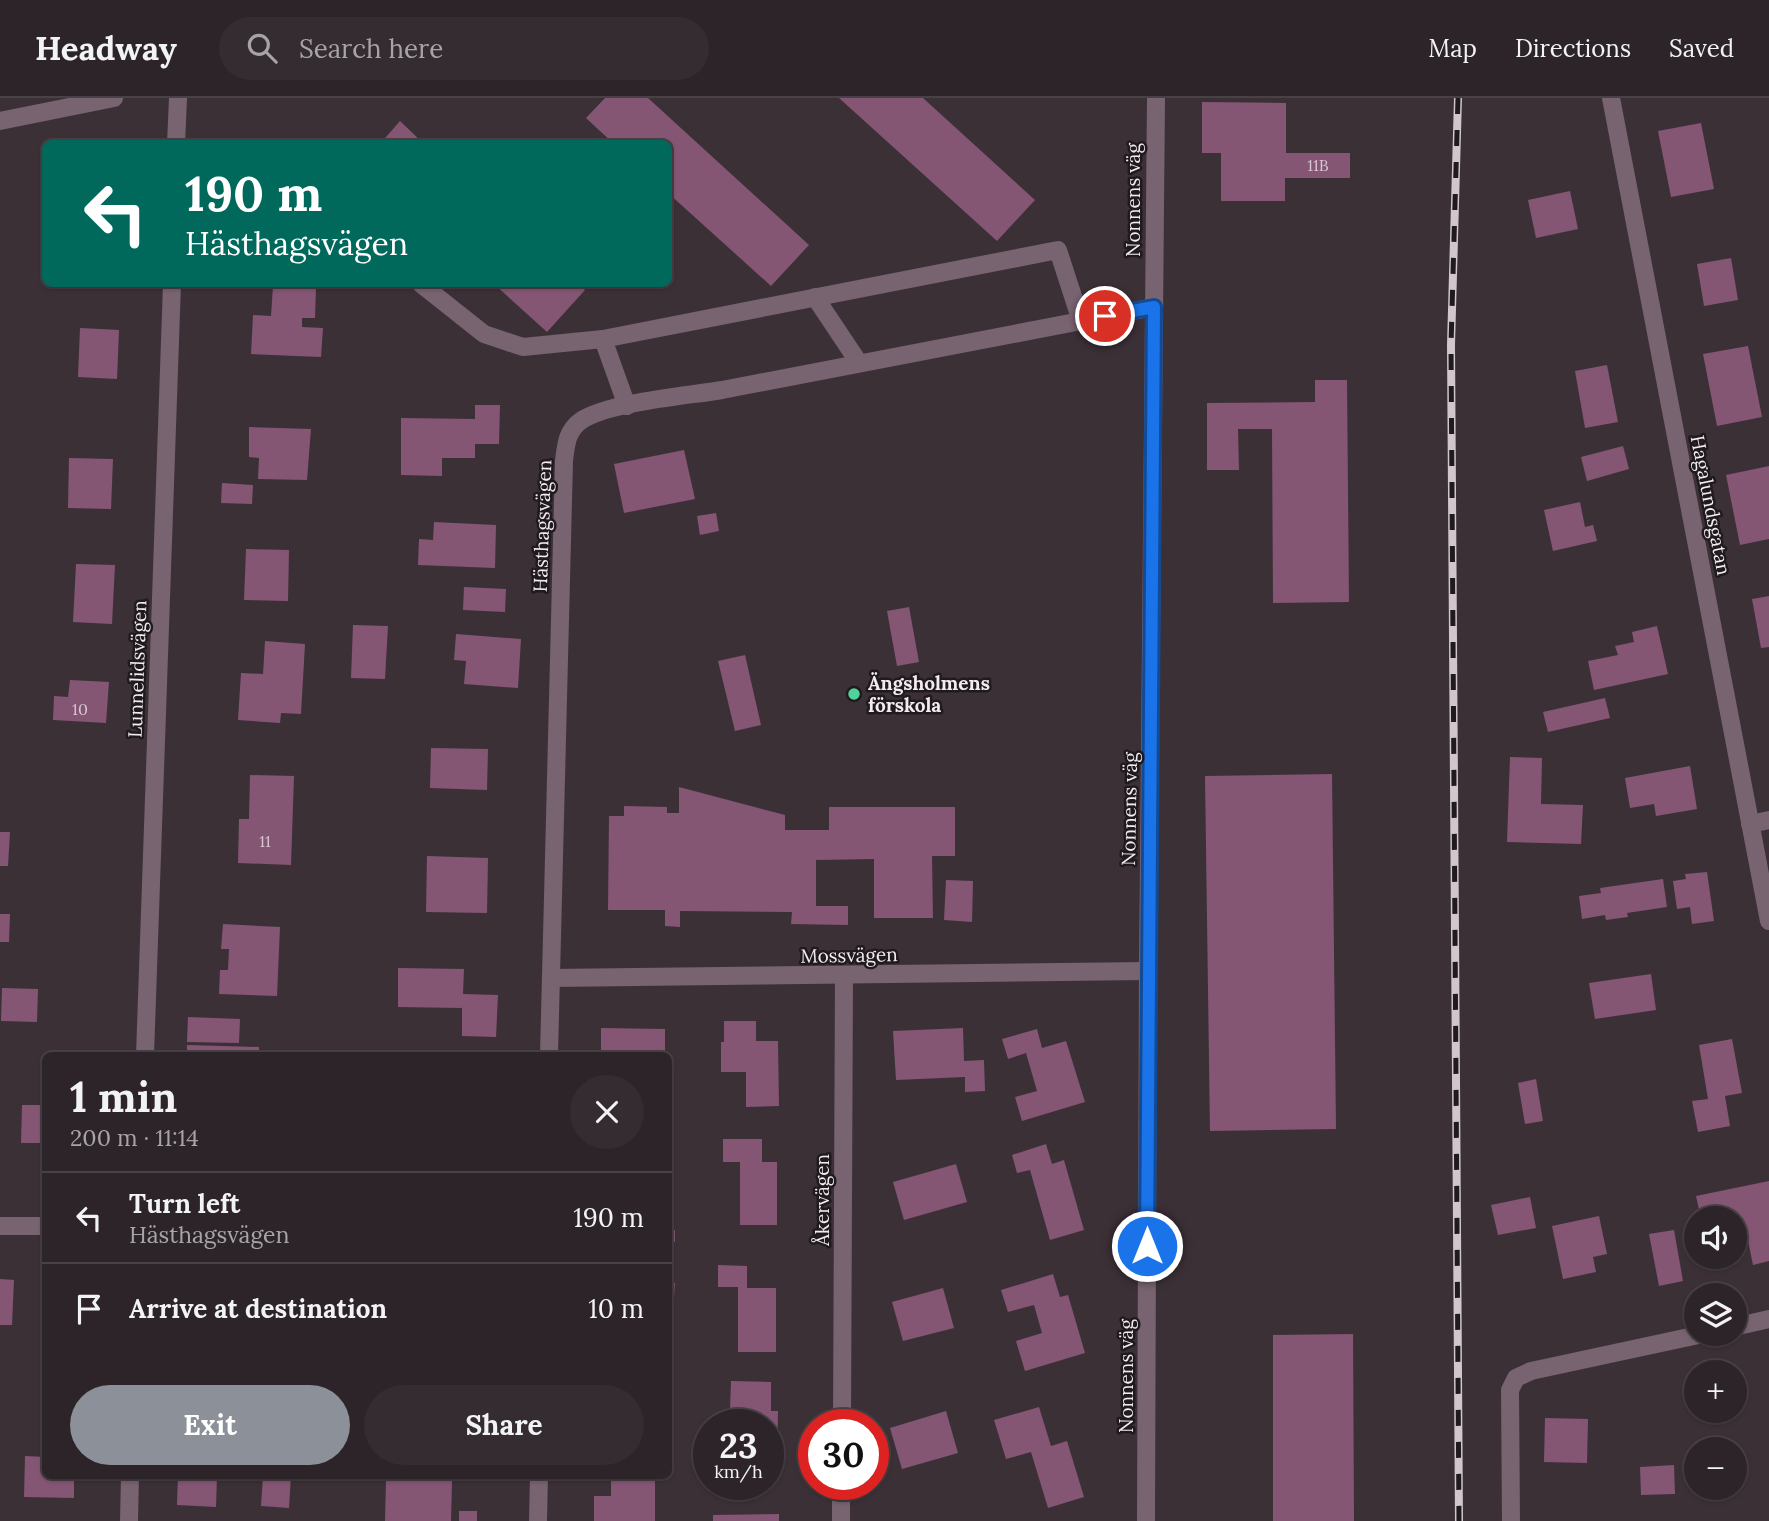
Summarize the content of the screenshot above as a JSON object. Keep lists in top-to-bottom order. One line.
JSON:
{"streets":{"street":["Nonnens väg","Hagalundsgatan","Hästhagsvägen","Lunnelidsvägen","Mossvägen","Åkervägen"]},"crossings":[["Nonnens väg","Hästhagsvägen"],["Nonnens väg","Mossvägen"],["Hästhagsvägen","Mossvägen"],["Mossvägen","Åkervägen"]],"places":["Ängsholmens förskola"],"house_numbers":["11B","10","11"],"page":{"header":"Headway","search":"Search here","nav":["Map","Directions","Saved"],"turn":["190 m","Hästhagsvägen"],"heading":["1 min","200 m · 11:14"],"list":[{"name":"Turn left","note":"Hästhagsvägen","value":"190 m"},{"name":"Arrive at destination","value":"10 m"}],"map_buttons":["+","−"],"buttons":["Exit","Share"],"speed":"23 km/h","limit":"30"}}
